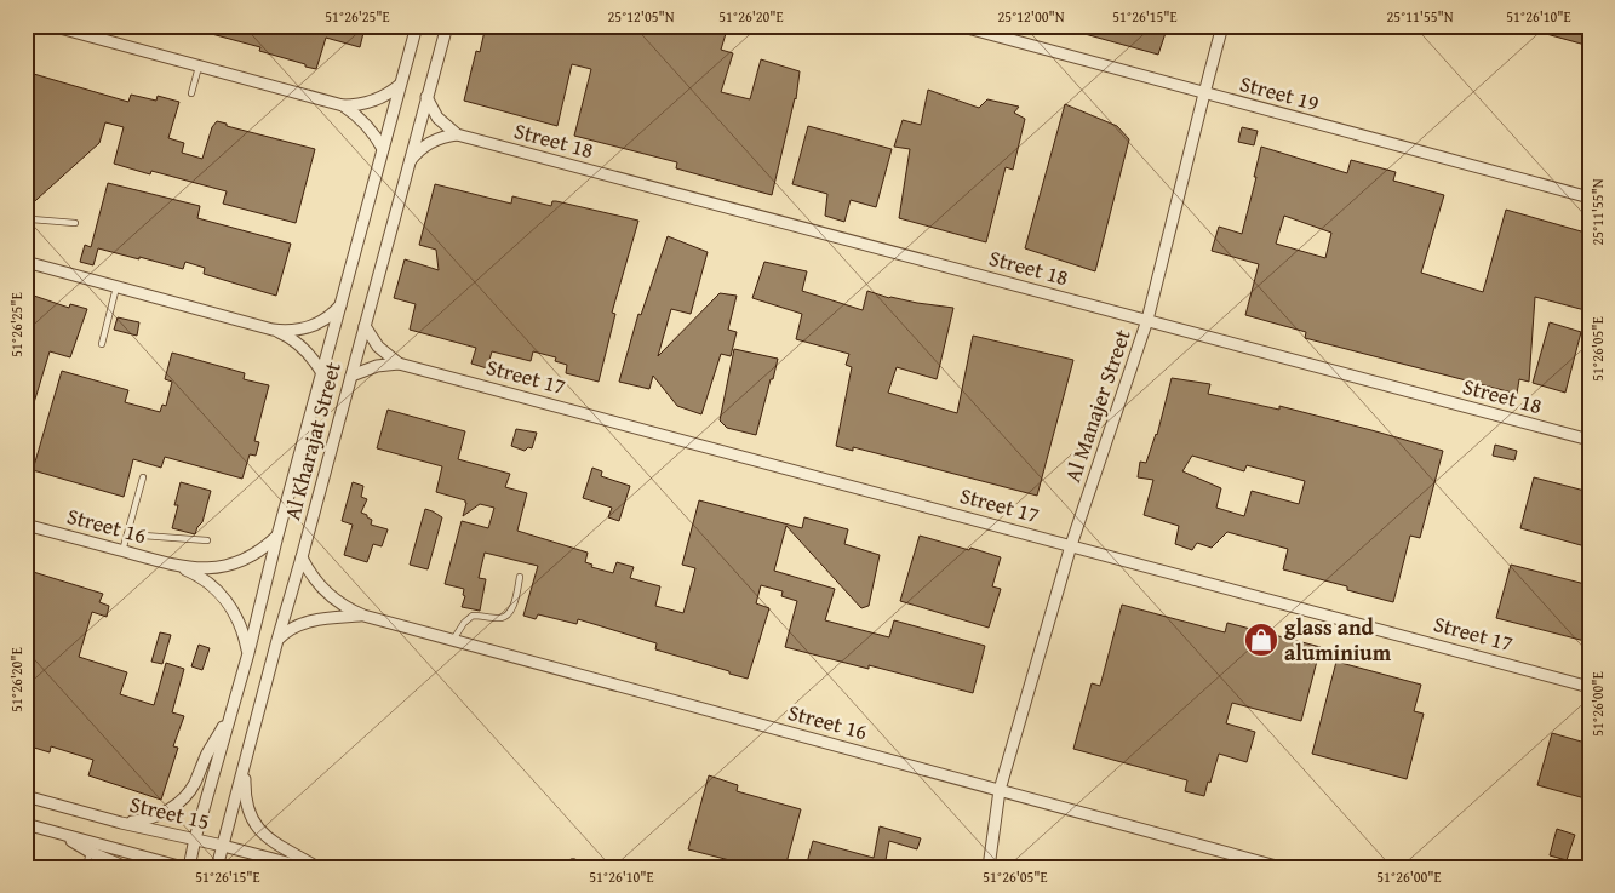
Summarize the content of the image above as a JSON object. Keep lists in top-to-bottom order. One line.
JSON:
{"streets":{"street":["Street 19","Street 18","Street 17","Al Manajer Street","Al Kharajat Street","Street 16","Street 15"]},"crossings":[["Street 19","Al Manajer Street"],["Street 18","Al Manajer Street"],["Street 18","Al Kharajat Street"],["Street 17","Al Manajer Street"],["Street 17","Al Kharajat Street"],["Al Manajer Street","Street 16"],["Al Kharajat Street","Street 16"],["Al Kharajat Street","Street 15"]],"places":{"shop":["glass and aluminium"]},"coordinates":["51°26'25\"E","25°12'05\"N","51°26'20\"E","25°12'00\"N","51°26'15\"E","25°11'55\"N","51°26'10\"E","51°26'05\"E","51°26'00\"E"]}
